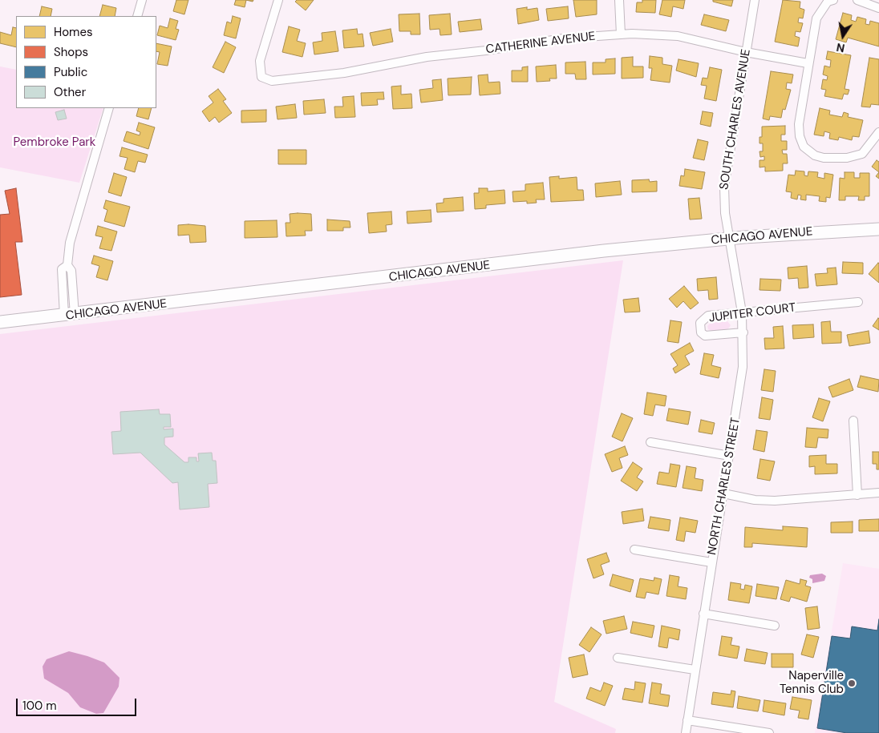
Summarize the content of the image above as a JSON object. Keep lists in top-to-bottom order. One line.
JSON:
{"streets":{"main road":["CHICAGO AVENUE"],"street":["CATHERINE AVENUE","SOUTH CHARLES AVENUE","JUPITER COURT","NORTH CHARLES STREET"]},"crossings":[["CATHERINE AVENUE","SOUTH CHARLES AVENUE"],["SOUTH CHARLES AVENUE","CHICAGO AVENUE"],["SOUTH CHARLES AVENUE","NORTH CHARLES STREET"],["CHICAGO AVENUE","NORTH CHARLES STREET"],["JUPITER COURT","NORTH CHARLES STREET"]],"parks":["Pembroke Park"],"places":["Naperville Tennis Club"],"legend":["Homes","Shops","Public","Other"],"scale_bar":"100 m","north":"bottom"}
